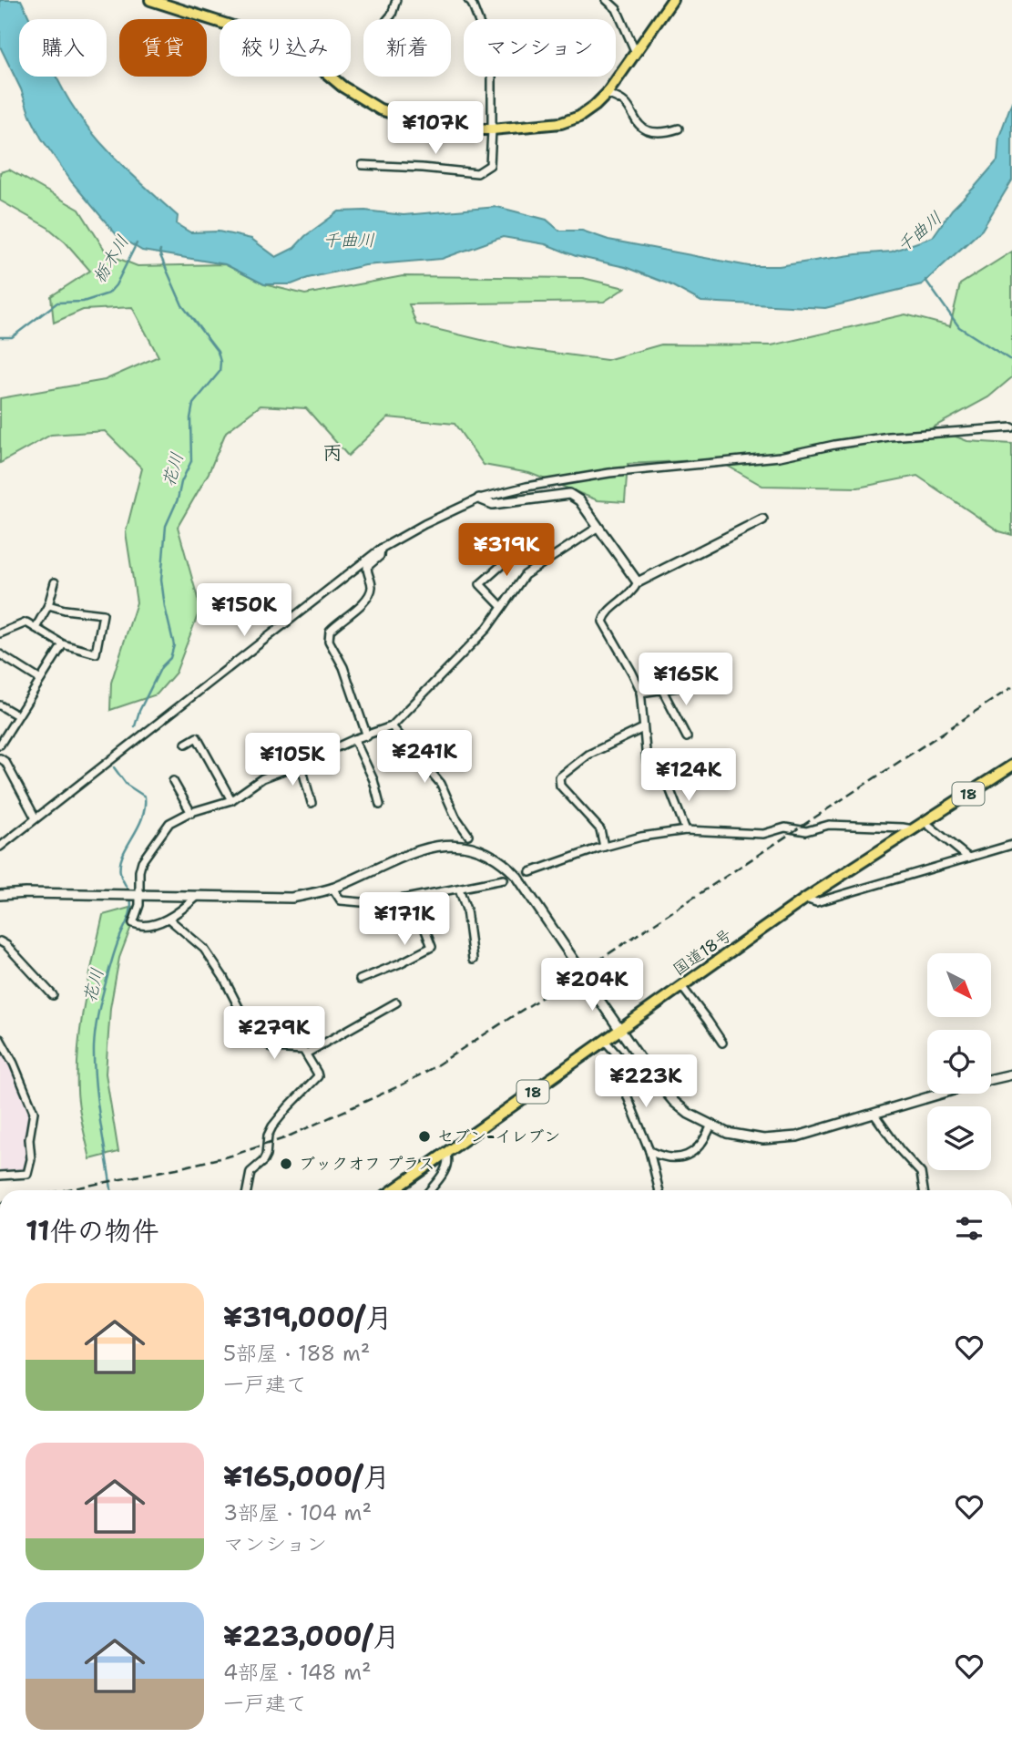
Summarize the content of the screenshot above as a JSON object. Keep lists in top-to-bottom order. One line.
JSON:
{"streets":{"main road":["18","国道18号"]},"districts":["丙"],"water":["千曲川","栃木川","花川"],"places":["セブン-イレブン","ブックオフ プラス"],"north":"bottom right","page":{"chip":["購入","賃貸","絞り込み","新着","マンション"],"price":["¥107K","¥319K","¥150K","¥165K","¥241K","¥105K","¥124K","¥171K","¥204K","¥279K","¥223K"],"heading":"11件の物件","list":[{"name":"¥319,000/月","note":"5部屋 · 188 m² · 一戸建て"},{"name":"¥165,000/月","note":"3部屋 · 104 m² · マンション"},{"name":"¥223,000/月","note":"4部屋 · 148 m² · 一戸建て"}]}}
